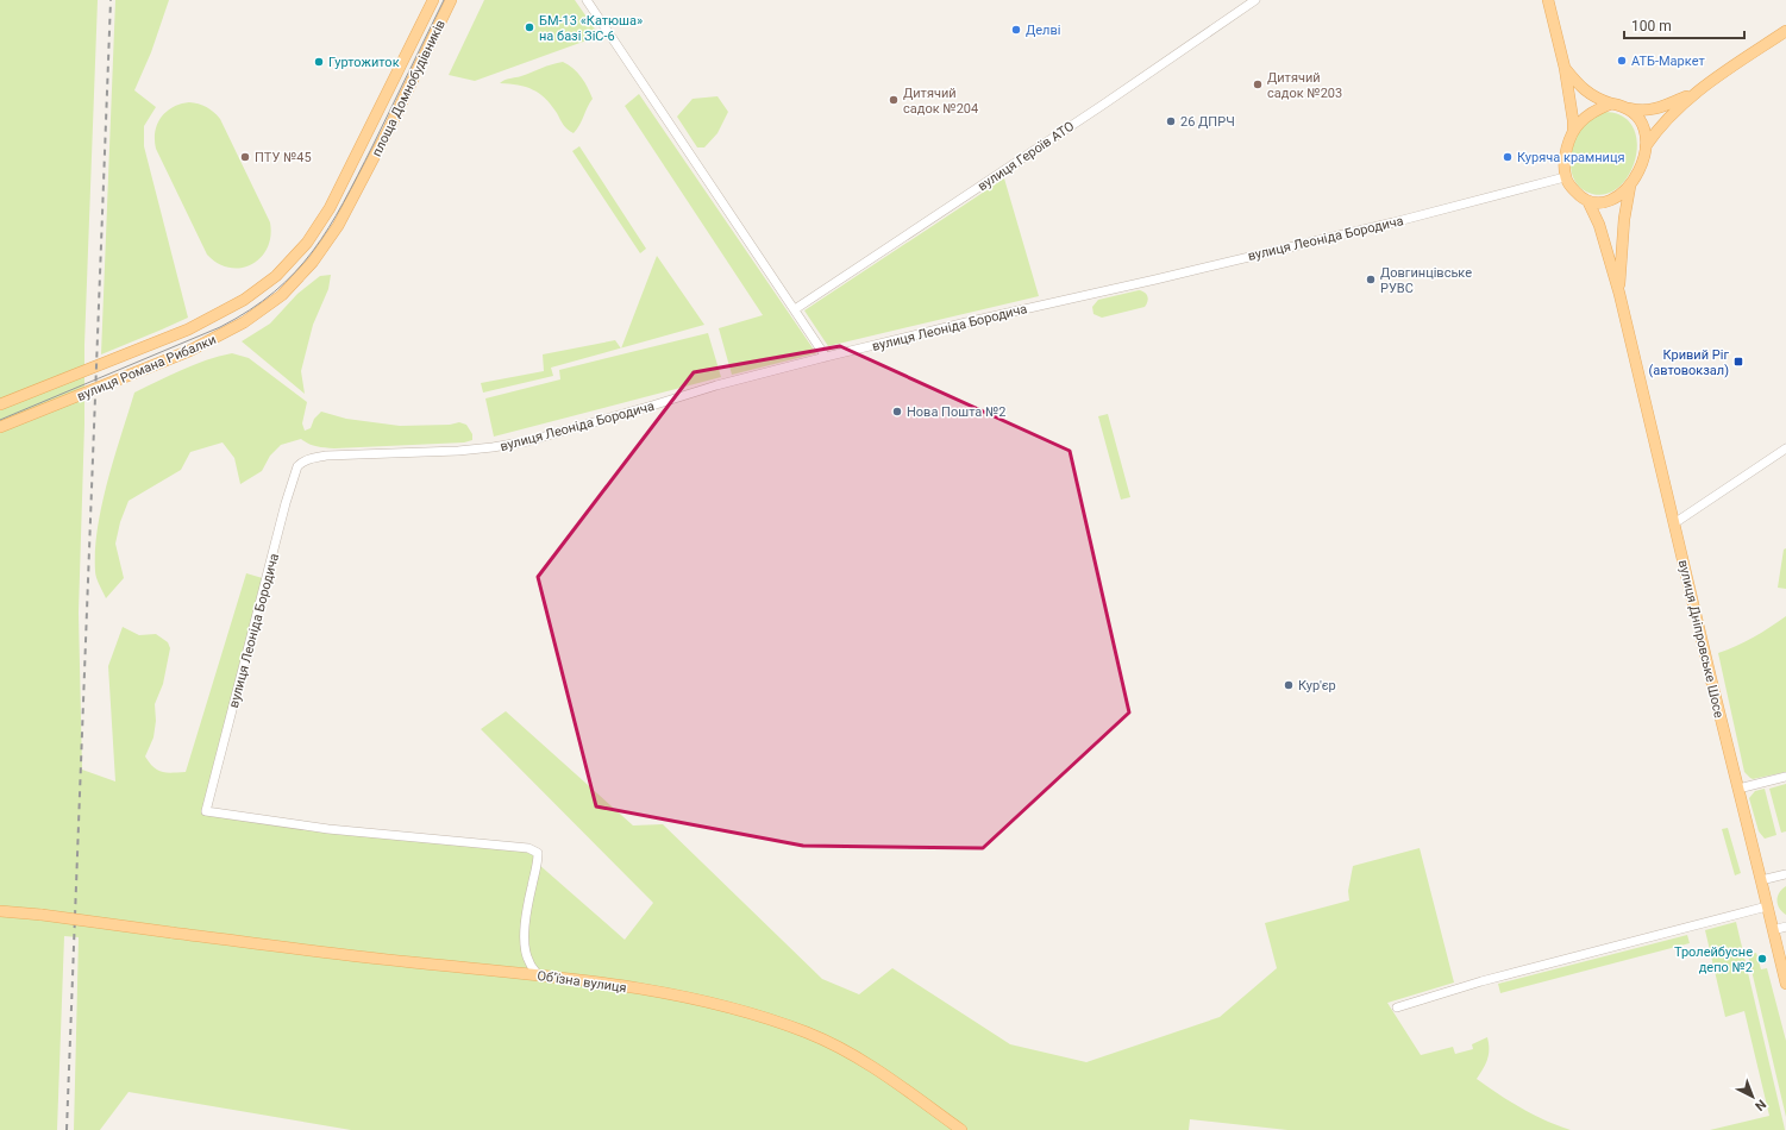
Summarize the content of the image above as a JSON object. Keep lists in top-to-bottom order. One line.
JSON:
{"streets":{"main road":["площа Домнобудівників","вулиця Романа Рибалки","вулиця Дніпровське Шосе","Обʼїзна вулиця"],"street":["вулиця Героїв АТО","вулиця Леоніда Бородича"]},"crossings":[["площа Домнобудівників","вулиця Романа Рибалки"],["вулиця Леоніда Бородича","Обʼїзна вулиця"]],"places":{"other":["БМ-13 «Катюша» на базі ЗіС-6","Делві","АТБ-Маркет","Гуртожиток","Дитячий садок №203","Дитячий садок №204","26 ДПРЧ","ПТУ №45","Куряча крамниця","Довгинцівське РУВС","Нова Пошта №2","Кур'єр","Тролейбусне депо №2"],"transit":["Кривий Ріг (автовокзал)"]},"scale_bar":"100 m","north":"bottom right"}
